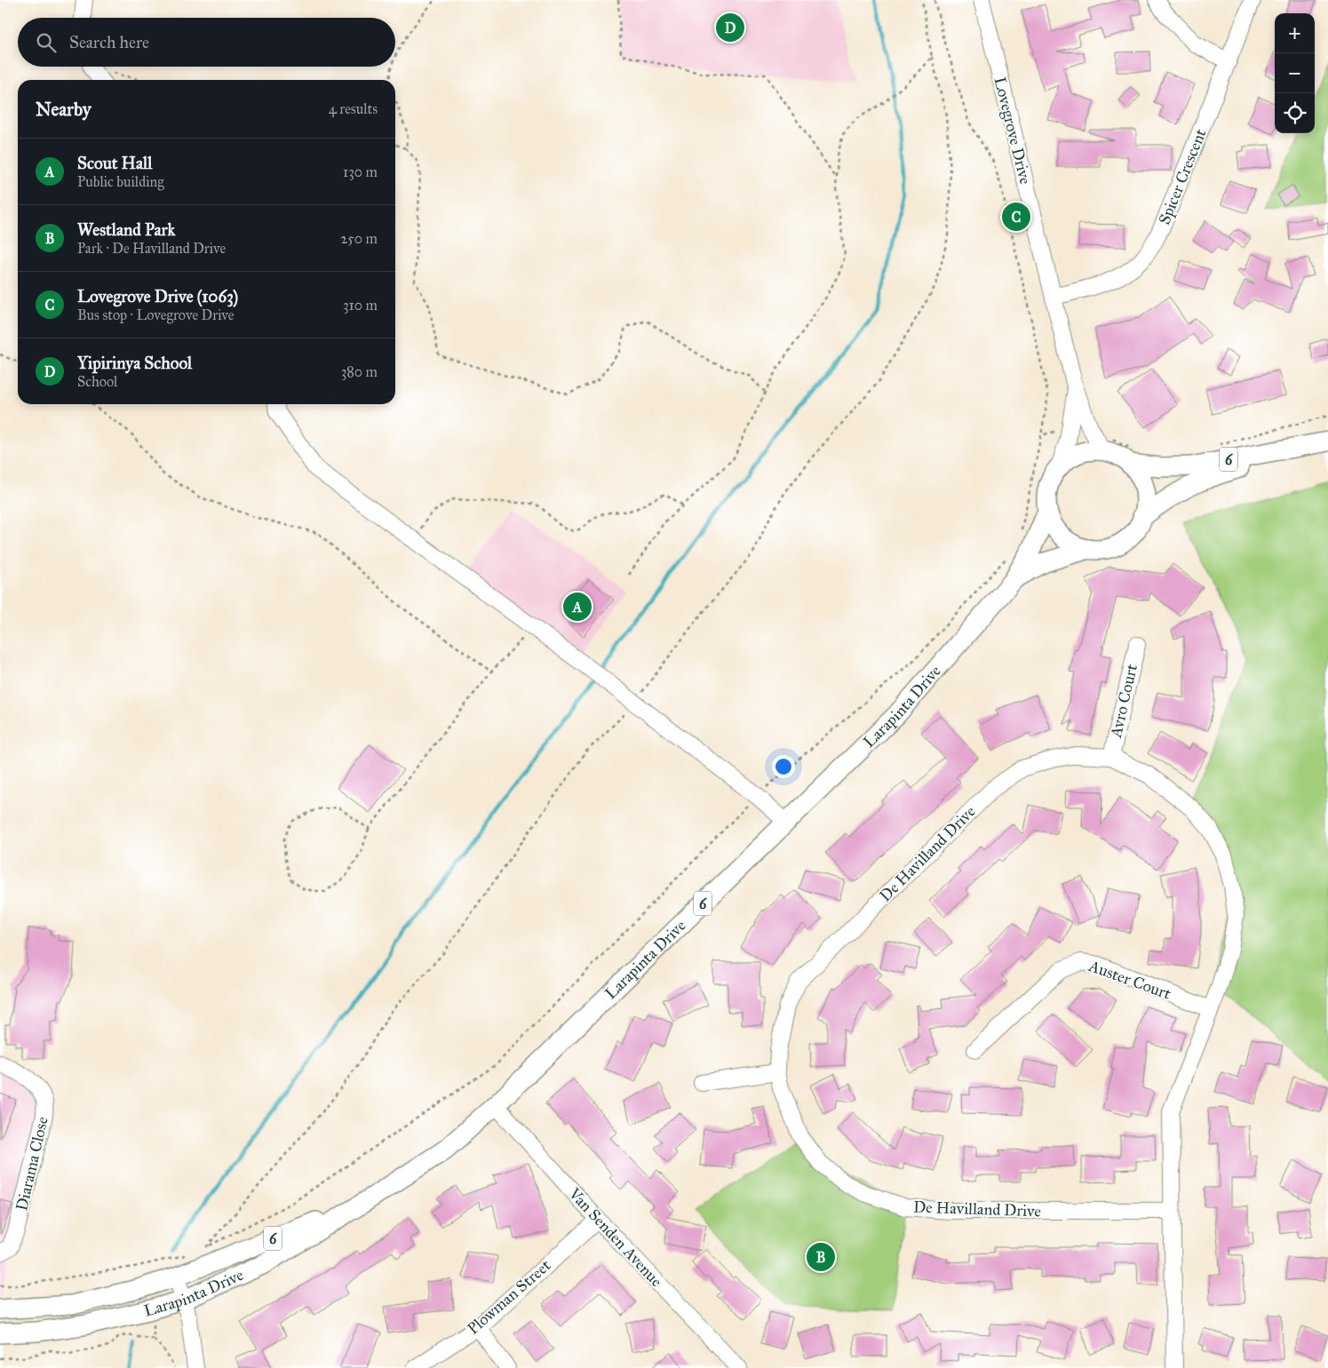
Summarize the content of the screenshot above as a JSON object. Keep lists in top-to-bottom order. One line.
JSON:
{"streets":{"main road":["6","Larapinta Drive"],"street":["Lovegrove Drive","Spicer Crescent","Avro Court","De Havilland Drive","Auster Court","Diarama Close","Van Senden Avenue","Plowman Street"]},"crossings":[["Lovegrove Drive","Spicer Crescent"],["Lovegrove Drive","6"],["Lovegrove Drive","Larapinta Drive"],["6","Larapinta Drive"],["Avro Court","De Havilland Drive"],["Larapinta Drive","Van Senden Avenue"],["De Havilland Drive","Auster Court"],["Van Senden Avenue","Plowman Street"]],"page":{"pins":["D","C","A","B"],"map_buttons":["+","−"],"search":"Search here","heading":["Nearby","4 results"],"list":[{"mark":"A","name":"Scout Hall","note":"Public building","value":"130 m"},{"mark":"B","name":"Westland Park","note":"Park · De Havilland Drive","value":"250 m"},{"mark":"C","name":"Lovegrove Drive (1063)","note":"Bus stop · Lovegrove Drive","value":"310 m"},{"mark":"D","name":"Yipirinya School","note":"School","value":"380 m"}]}}
